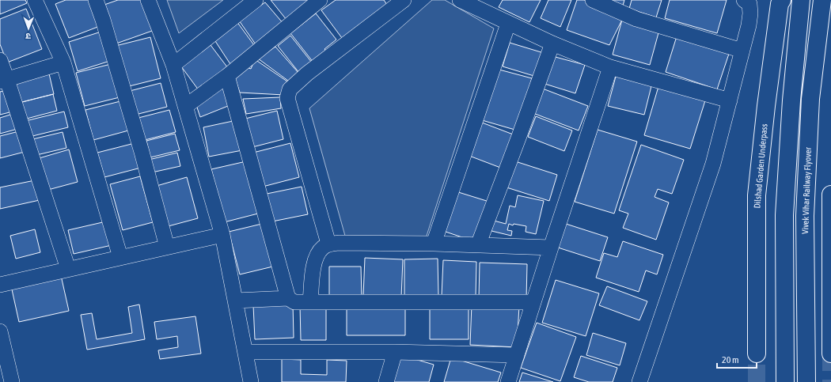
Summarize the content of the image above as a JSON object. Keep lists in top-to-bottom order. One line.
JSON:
{"streets":{"main road":["Dilshad Garden Underpass","Vivek Vihar Railway Flyover"]},"scale_bar":"20 m","north":"bottom"}
